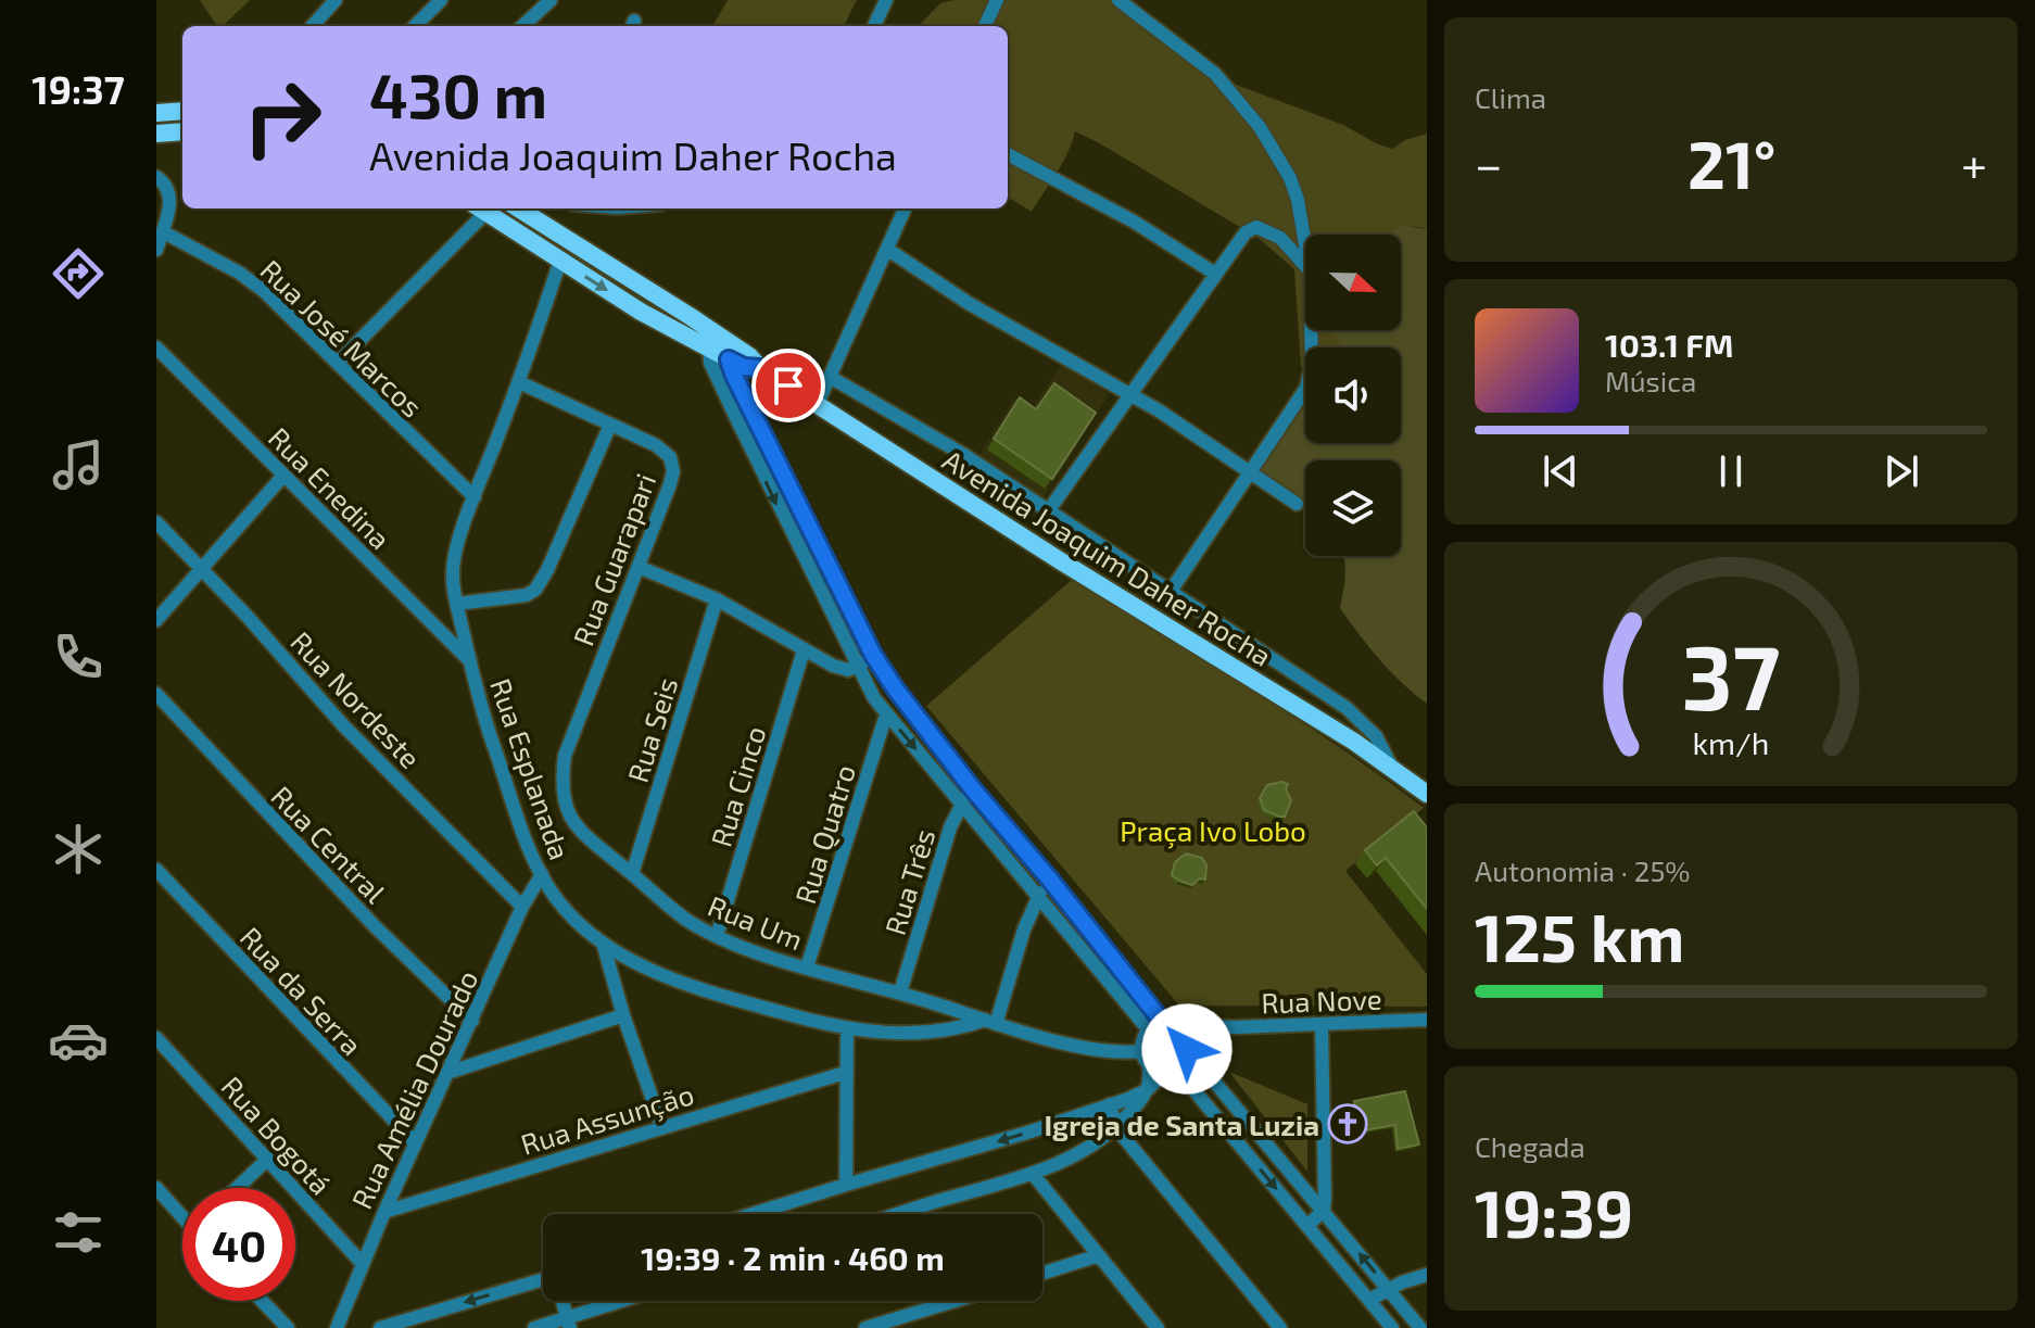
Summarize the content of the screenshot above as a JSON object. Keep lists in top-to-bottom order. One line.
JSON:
{"streets":{"main road":["Avenida Joaquim Daher Rocha"],"street":["Rua José Marcos","Rua Enedina","Rua Guarapari","Rua Nordeste","Rua Seis","Rua Esplanada","Rua Cinco","Rua Quatro","Rua Central","Rua Três","Rua Um","Rua da Serra","Rua Nove","Rua Amélia Dourado","Rua Assunção","Rua Bogotá"]},"crossings":[["Rua José Marcos","Rua Esplanada"],["Rua Enedina","Rua Esplanada"],["Rua Guarapari","Rua Esplanada"],["Rua Guarapari","Rua Um"],["Rua Nordeste","Rua Amélia Dourado"],["Rua Seis","Rua Um"],["Rua Esplanada","Rua Um"],["Rua Esplanada","Rua Amélia Dourado"],["Rua Cinco","Rua Um"],["Rua Quatro","Rua Um"],["Rua Central","Rua Amélia Dourado"],["Rua Três","Rua Um"],["Rua Um","Rua Nove"],["Rua da Serra","Rua Amélia Dourado"],["Rua Amélia Dourado","Rua Assunção"],["Rua Amélia Dourado","Rua Bogotá"]],"parks":["Praça Ivo Lobo"],"places":{"church":["Igreja de Santa Luzia"]},"north":"right","page":{"tabs":"19:37","tile":["Clima",["Autonomia · 25%","125 km"],["Chegada","19:39"]],"turn":["430 m","Avenida Joaquim Daher Rocha"],"heat":["−","21°","+"],"song":["103.1 FM","Música"],"limit":"40","trip":"19:39 · 2 min · 460 m","gauge":["37","km/h"]}}
